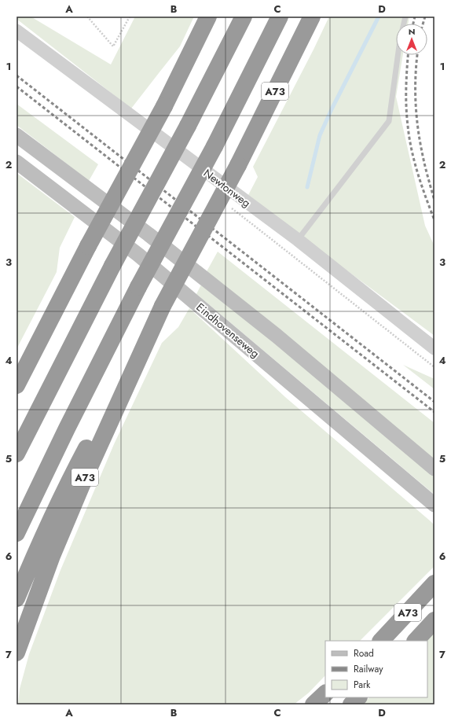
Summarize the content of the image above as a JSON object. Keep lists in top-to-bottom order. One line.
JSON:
{"streets":{"highway":["A73"],"main road":["Eindhovenseweg"],"street":["Newtonweg"]},"legend":["Road","Railway","Park"],"north":"top","grid":{"columns":["A","B","C","D"],"rows":["1","2","3","4","5","6","7"]}}
